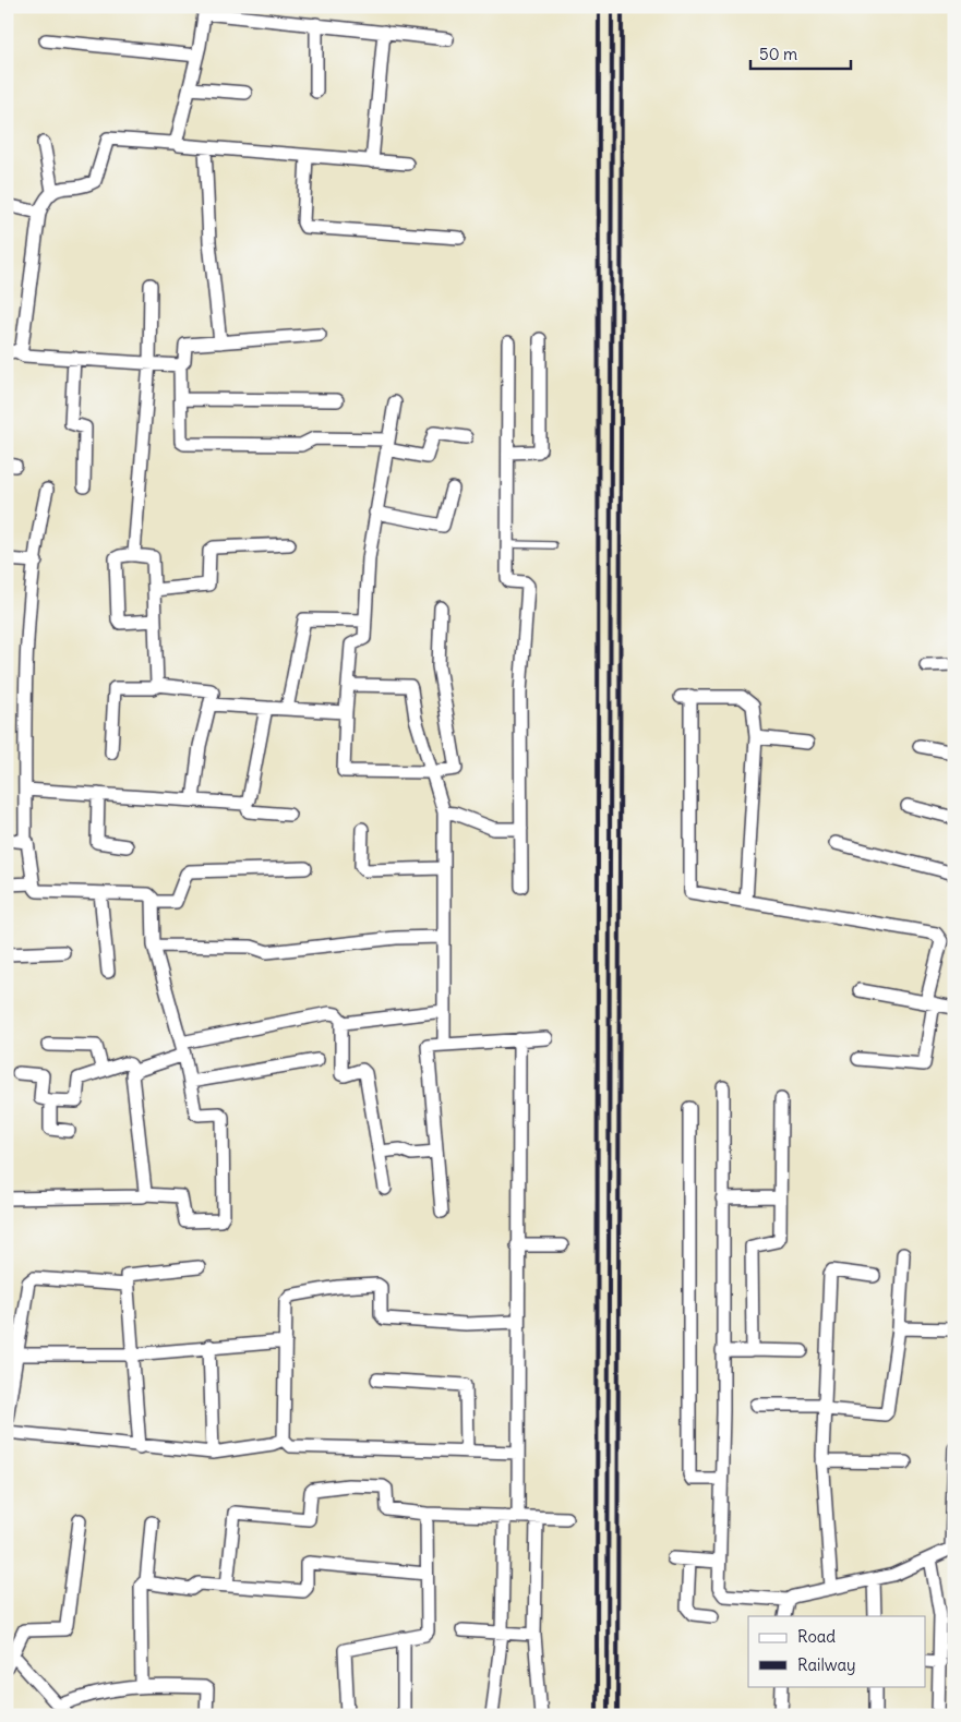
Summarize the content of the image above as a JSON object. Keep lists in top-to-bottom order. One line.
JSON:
{"legend":["Road","Railway"],"scale_bar":"50 m"}
